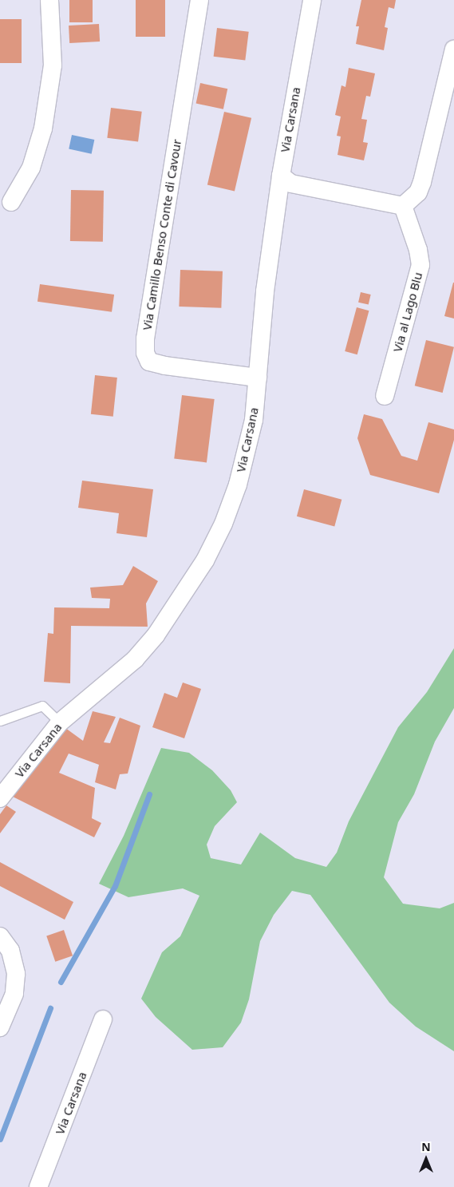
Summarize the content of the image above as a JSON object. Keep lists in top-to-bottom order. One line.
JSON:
{"streets":{"street":["Via Carsana","Via Camillo Benso Conte di Cavour","Via al Lago Blu"]},"crossings":[["Via Carsana","Via Camillo Benso Conte di Cavour"]],"north":"top"}
